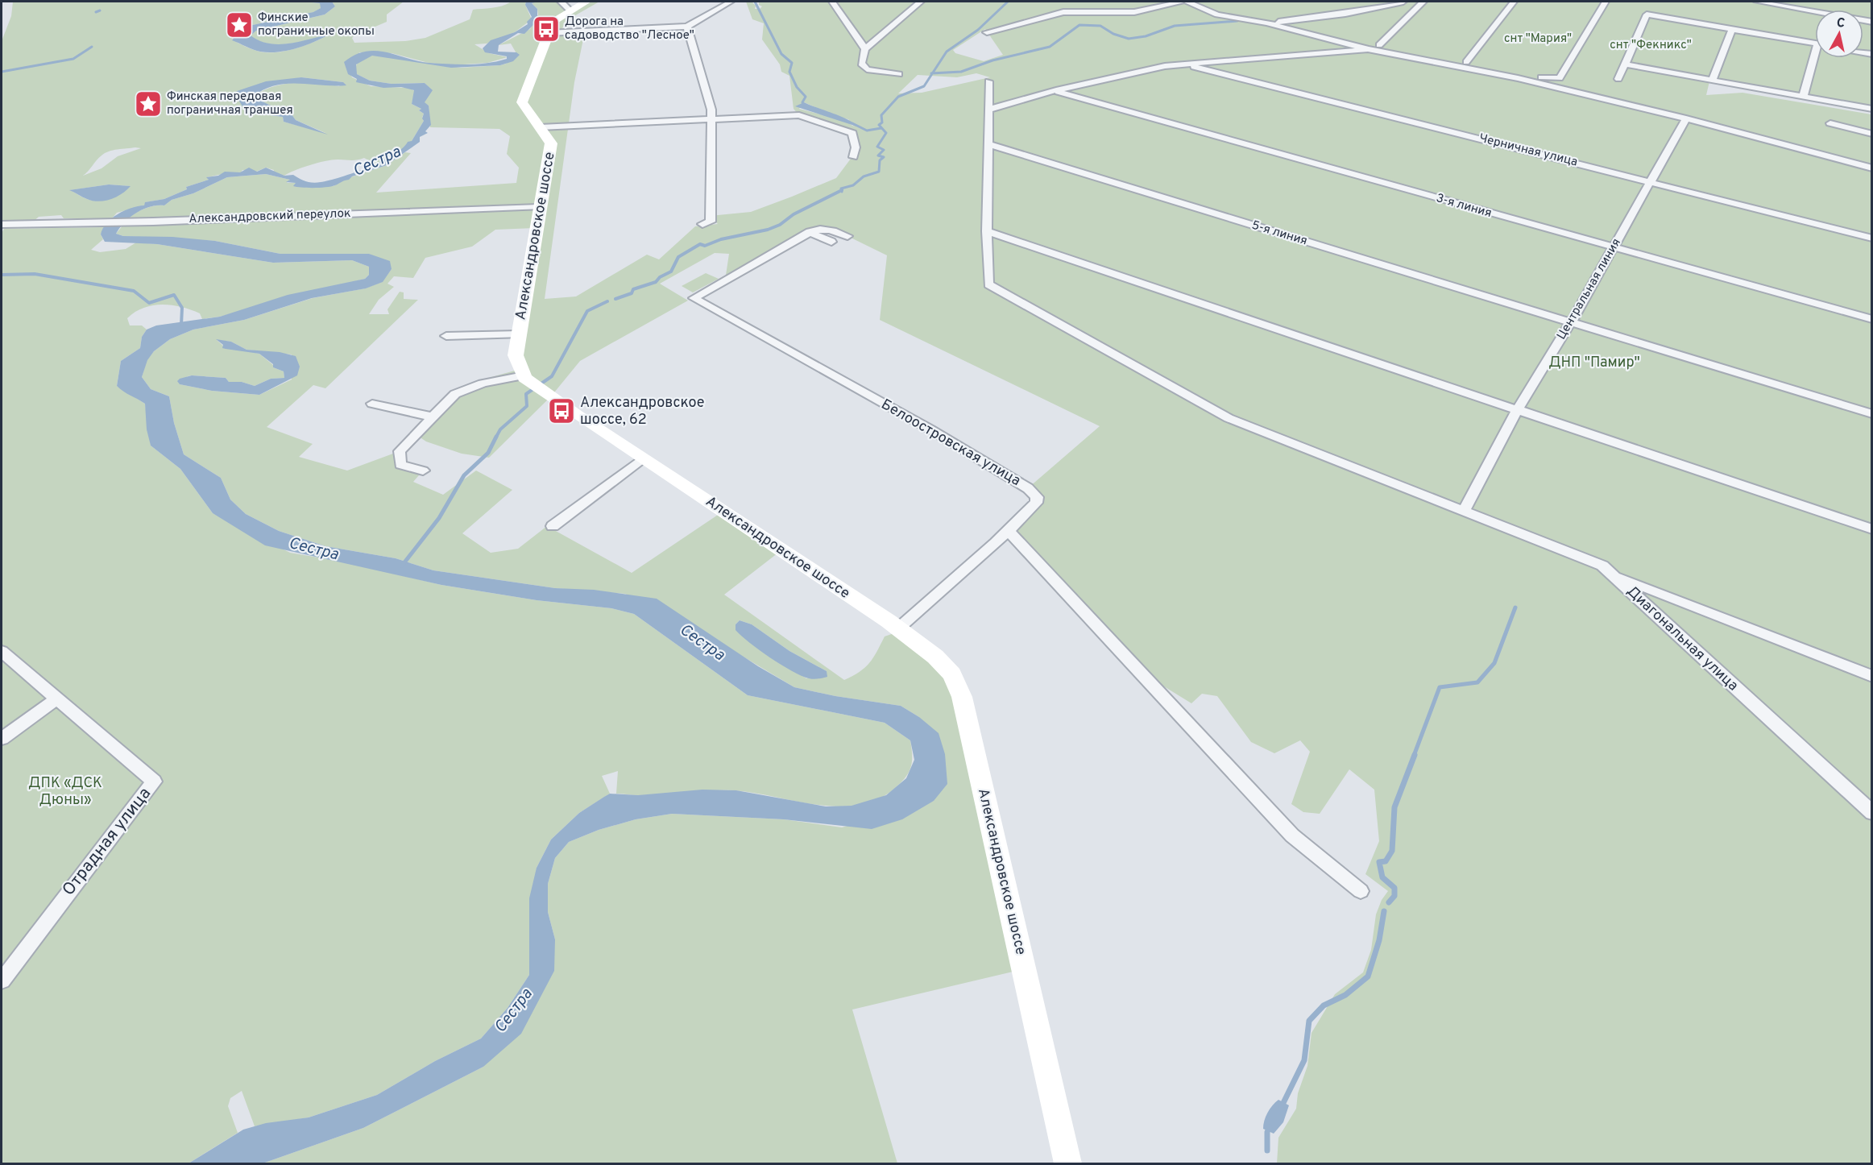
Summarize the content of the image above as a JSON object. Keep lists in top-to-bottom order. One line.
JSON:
{"streets":{"street":["Черничная улица","3-я линия","Александровский переулок","5-я линия","Александровское шоссе","Центральная линия","Белоостровская улица","Диагональная улица","Отрадная улица"]},"crossings":[["Черничная улица","Центральная линия"],["3-я линия","Центральная линия"],["Александровский переулок","Александровское шоссе"],["5-я линия","Центральная линия"],["Александровское шоссе","Белоостровская улица"],["Центральная линия","Диагональная улица"]],"water":["Сестра"],"parks":["снт \"Мария\"","снт \"Фекникс\"","ДНП \"Памир\"","ДПК «ДСК Дюны»"],"places":{"place":["Финские пограничные окопы","Финская передовая пограничная траншея"],"bus stop":["Дорога на садоводство \"Лесное\"","Александровское шоссе, 62"]},"north":"top"}
